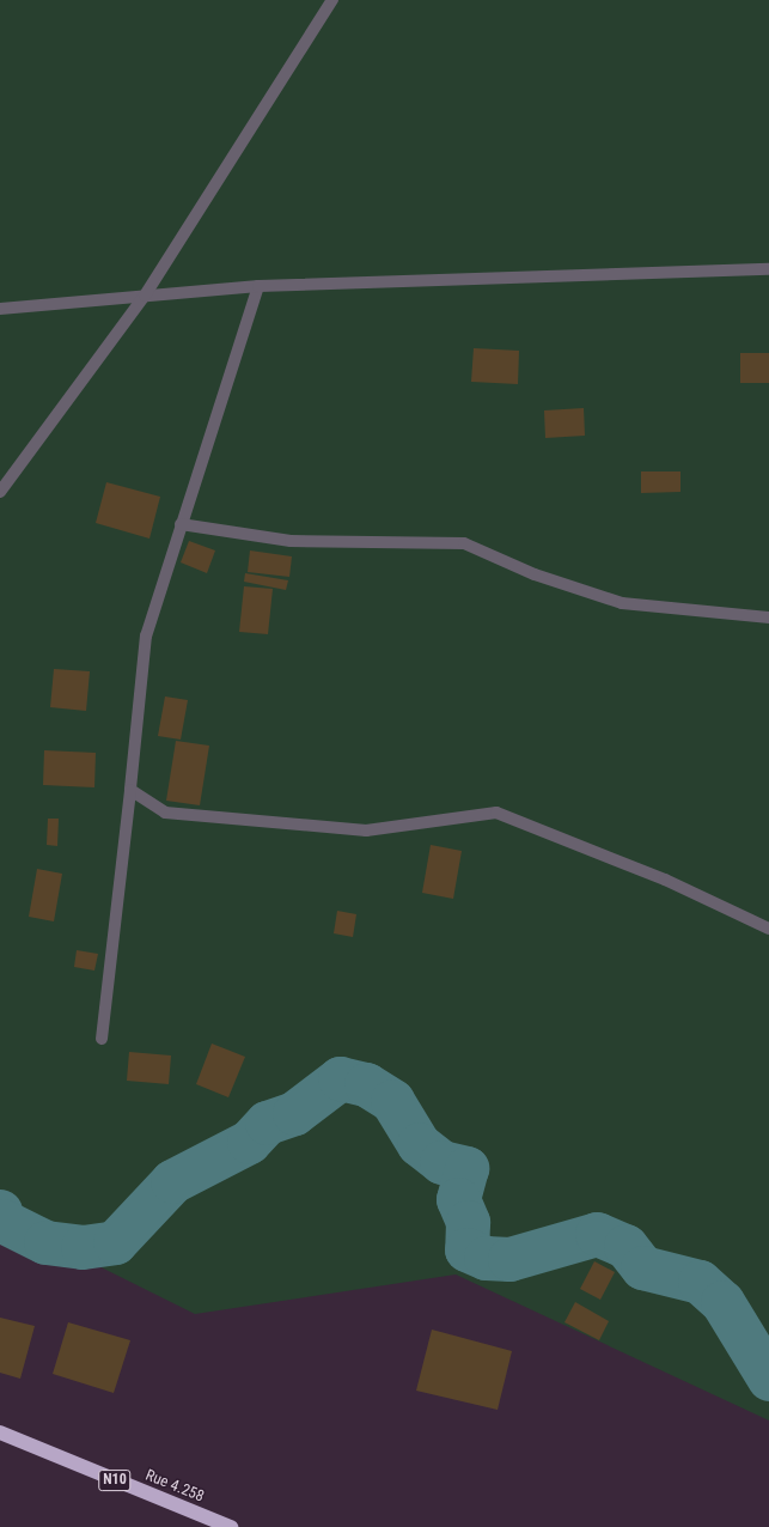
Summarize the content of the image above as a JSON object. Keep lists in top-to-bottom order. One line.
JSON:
{"streets":{"highway":["N10","Rue 4.258"]}}
